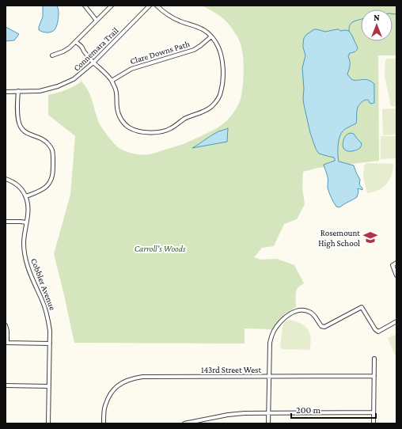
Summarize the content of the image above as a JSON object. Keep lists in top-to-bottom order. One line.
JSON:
{"streets":{"street":["Connemara Trail","Clare Downs Path","Cobbler Avenue","143rd Street West"]},"parks":["Carroll's Woods"],"places":{"school or university":["Rosemount High School"]},"scale_bar":"200 m","north":"top"}
